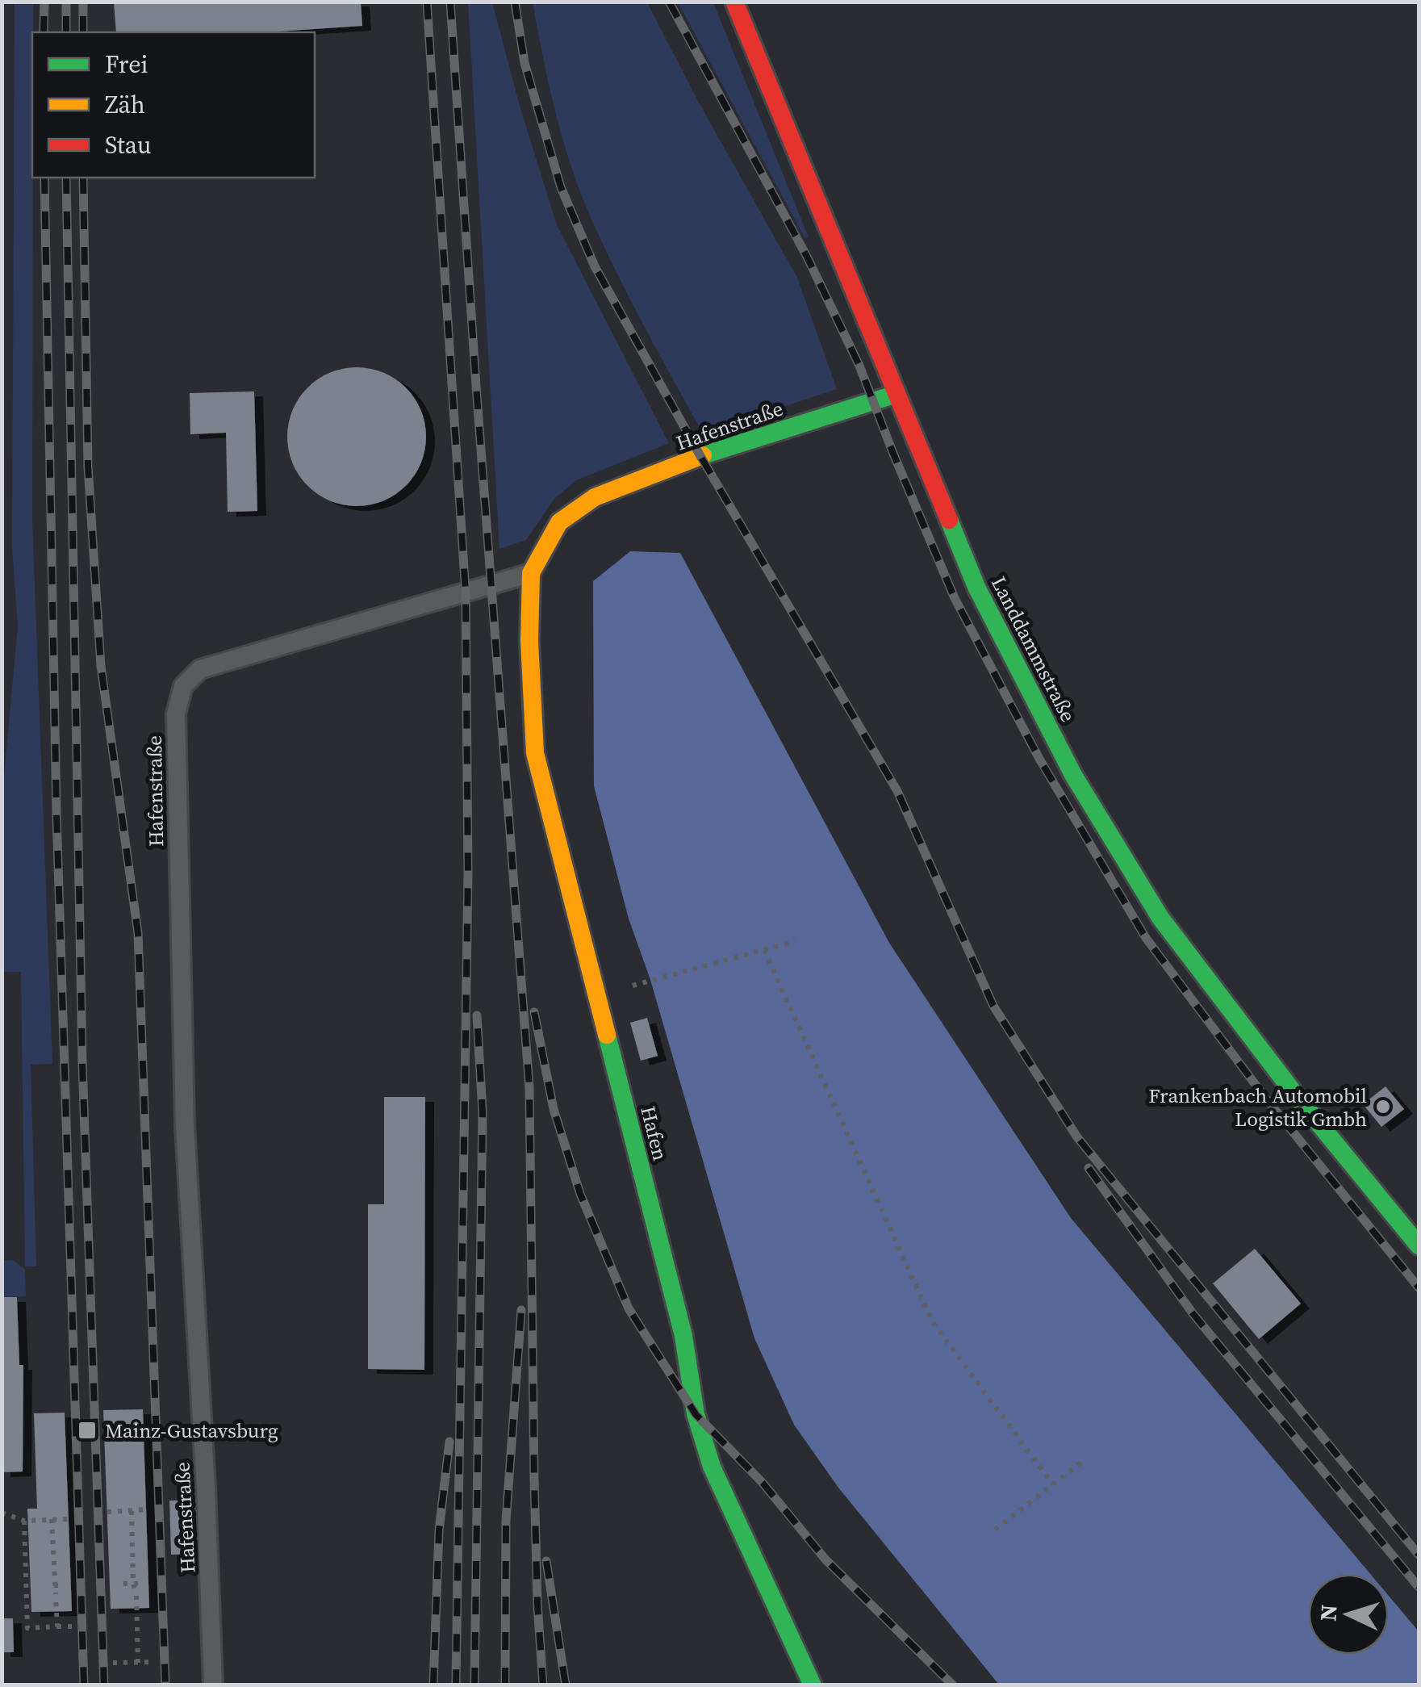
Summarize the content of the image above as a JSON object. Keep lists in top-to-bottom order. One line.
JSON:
{"streets":{"street":["Hafenstraße","Landdammstraße","Hafen"]},"crossings":[["Hafenstraße","Landdammstraße"],["Hafenstraße","Hafen"]],"places":{"other":["Frankenbach Automobil Logistik Gmbh"],"transit":["Mainz-Gustavsburg"]},"legend":["Frei","Zäh","Stau"],"north":"left"}
